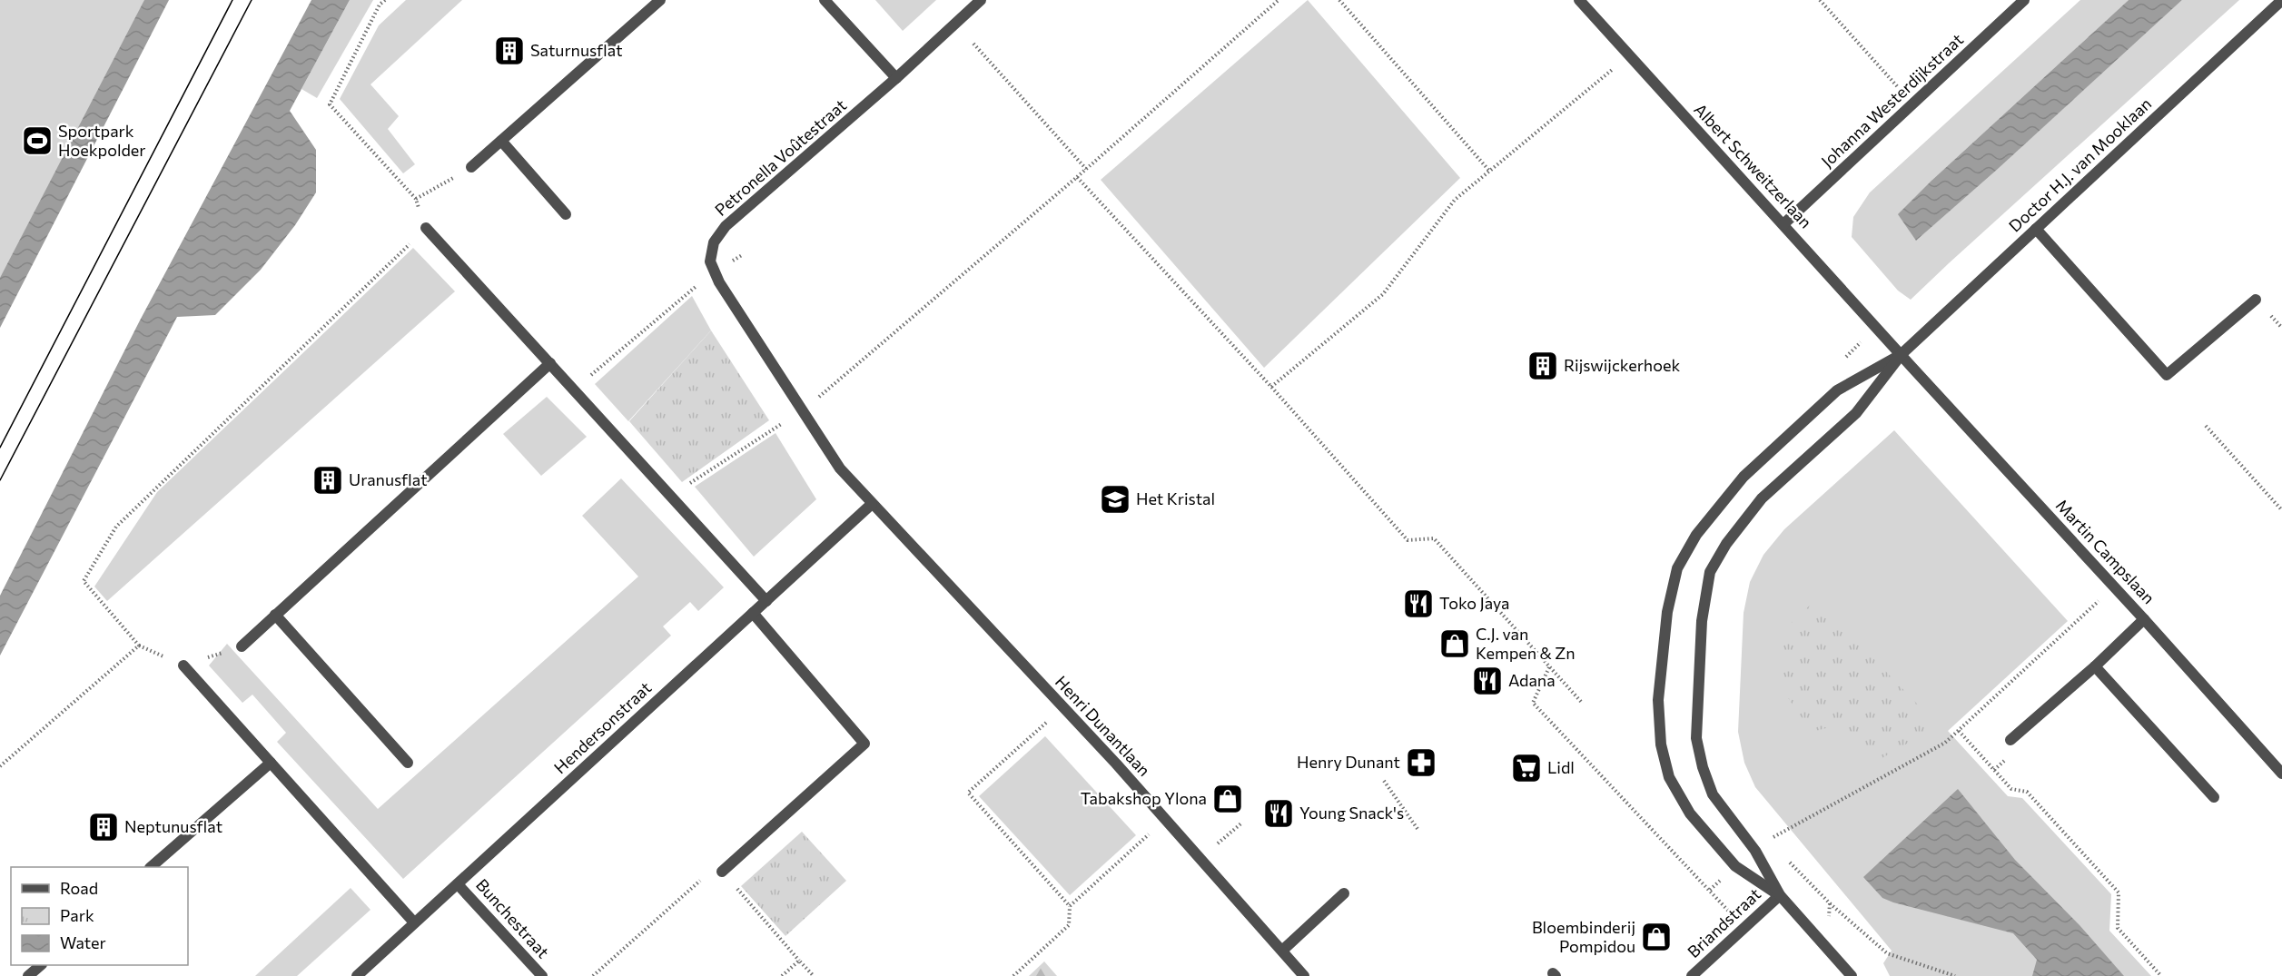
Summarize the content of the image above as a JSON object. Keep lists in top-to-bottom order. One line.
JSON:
{"streets":{"street":["Johanna Westerdijkstraat","Petronella Voûtestraat","Doctor H.J. van Mooklaan","Albert Schweitzerlaan","Martin Campslaan","Henri Dunantlaan","Hendersonstraat","Bunchestraat","Briandstraat"]},"crossings":[["Johanna Westerdijkstraat","Albert Schweitzerlaan"],["Petronella Voûtestraat","Henri Dunantlaan"],["Petronella Voûtestraat","Hendersonstraat"],["Doctor H.J. van Mooklaan","Albert Schweitzerlaan"],["Doctor H.J. van Mooklaan","Martin Campslaan"],["Doctor H.J. van Mooklaan","Briandstraat"],["Albert Schweitzerlaan","Martin Campslaan"],["Henri Dunantlaan","Hendersonstraat"],["Hendersonstraat","Bunchestraat"]],"places":{"building":["Saturnusflat","Rijswijckerhoek","Uranusflat","Neptunusflat"],"sports":["Sportpark Hoekpolder"],"school or university":["Het Kristal"],"restaurant":["Toko Jaya","Adana","Young Snack's"],"shop":["C.J. van Kempen & Zn","Tabakshop Ylona","Bloembinderij Pompidou"],"pharmacy":["Henry Dunant"],"supermarket":["Lidl"]},"legend":["Road","Park","Water"]}
